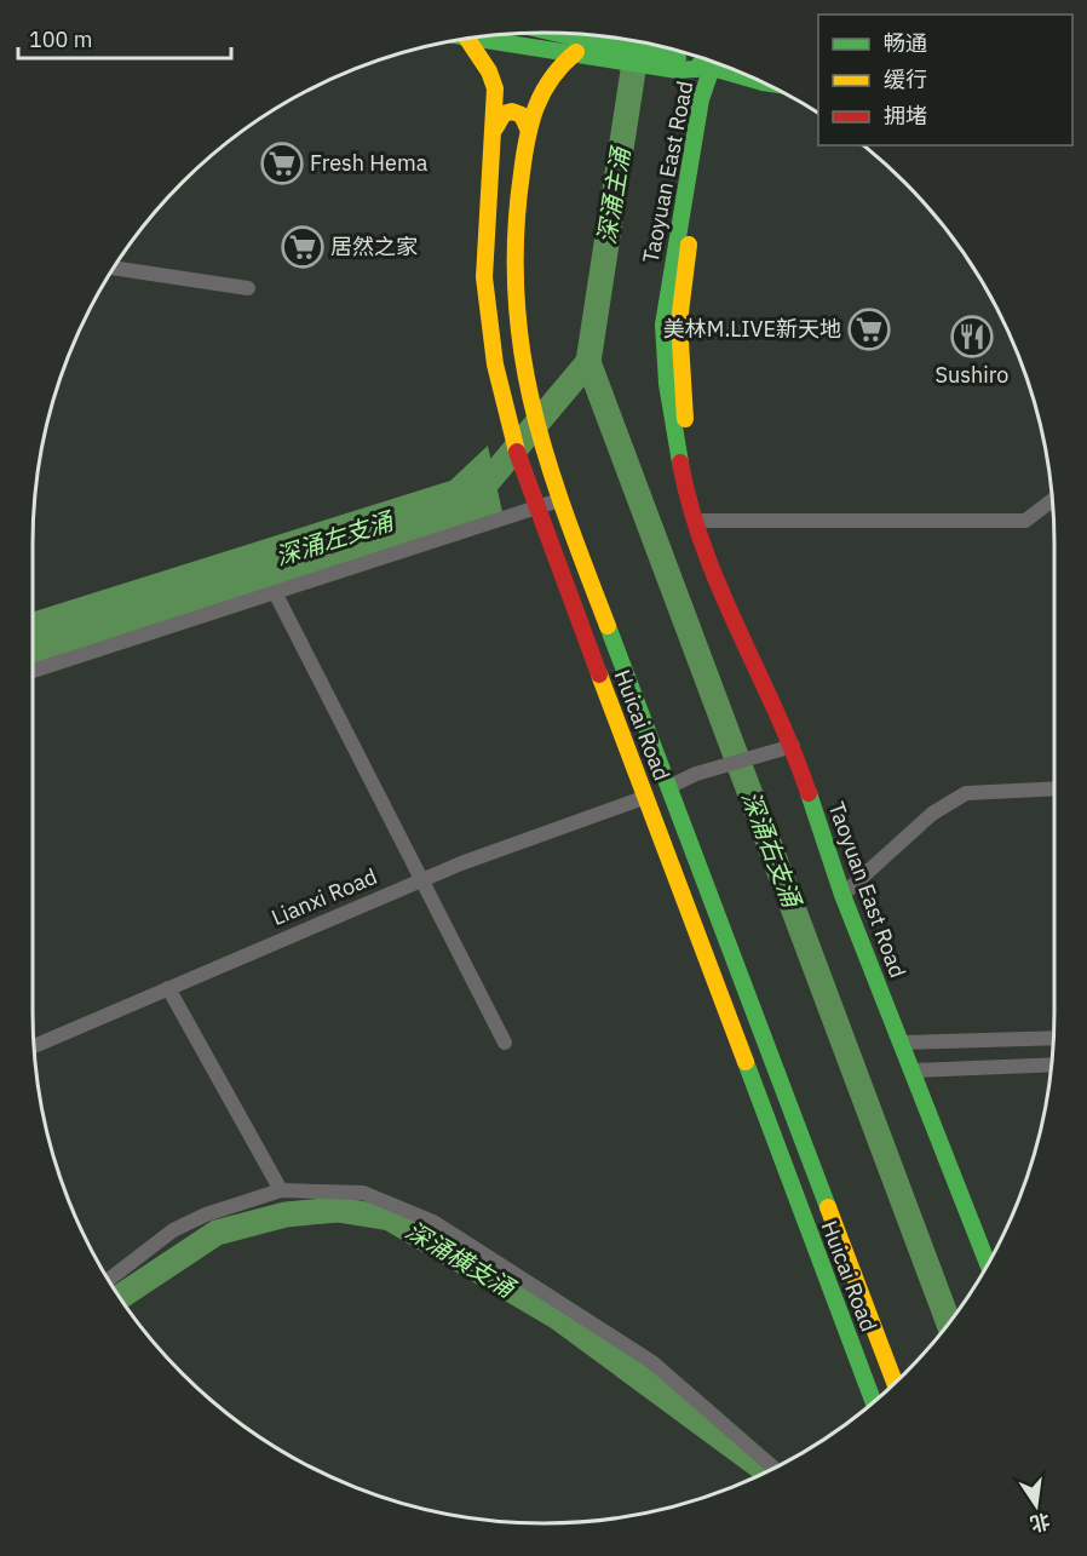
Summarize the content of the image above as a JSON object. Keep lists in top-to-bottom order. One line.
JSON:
{"streets":{"street":["Taoyuan East Road","Huicai Road","Lianxi Road"]},"crossings":[["Huicai Road","Lianxi Road"]],"water":["深涌主涌","深涌左支涌","深涌右支涌","深涌横支涌"],"places":{"supermarket":["Fresh Hema","居然之家","美林M.LIVE新天地"],"restaurant":["Sushiro"]},"legend":["畅通","缓行","拥堵"],"scale_bar":"100 m","north":"bottom"}
